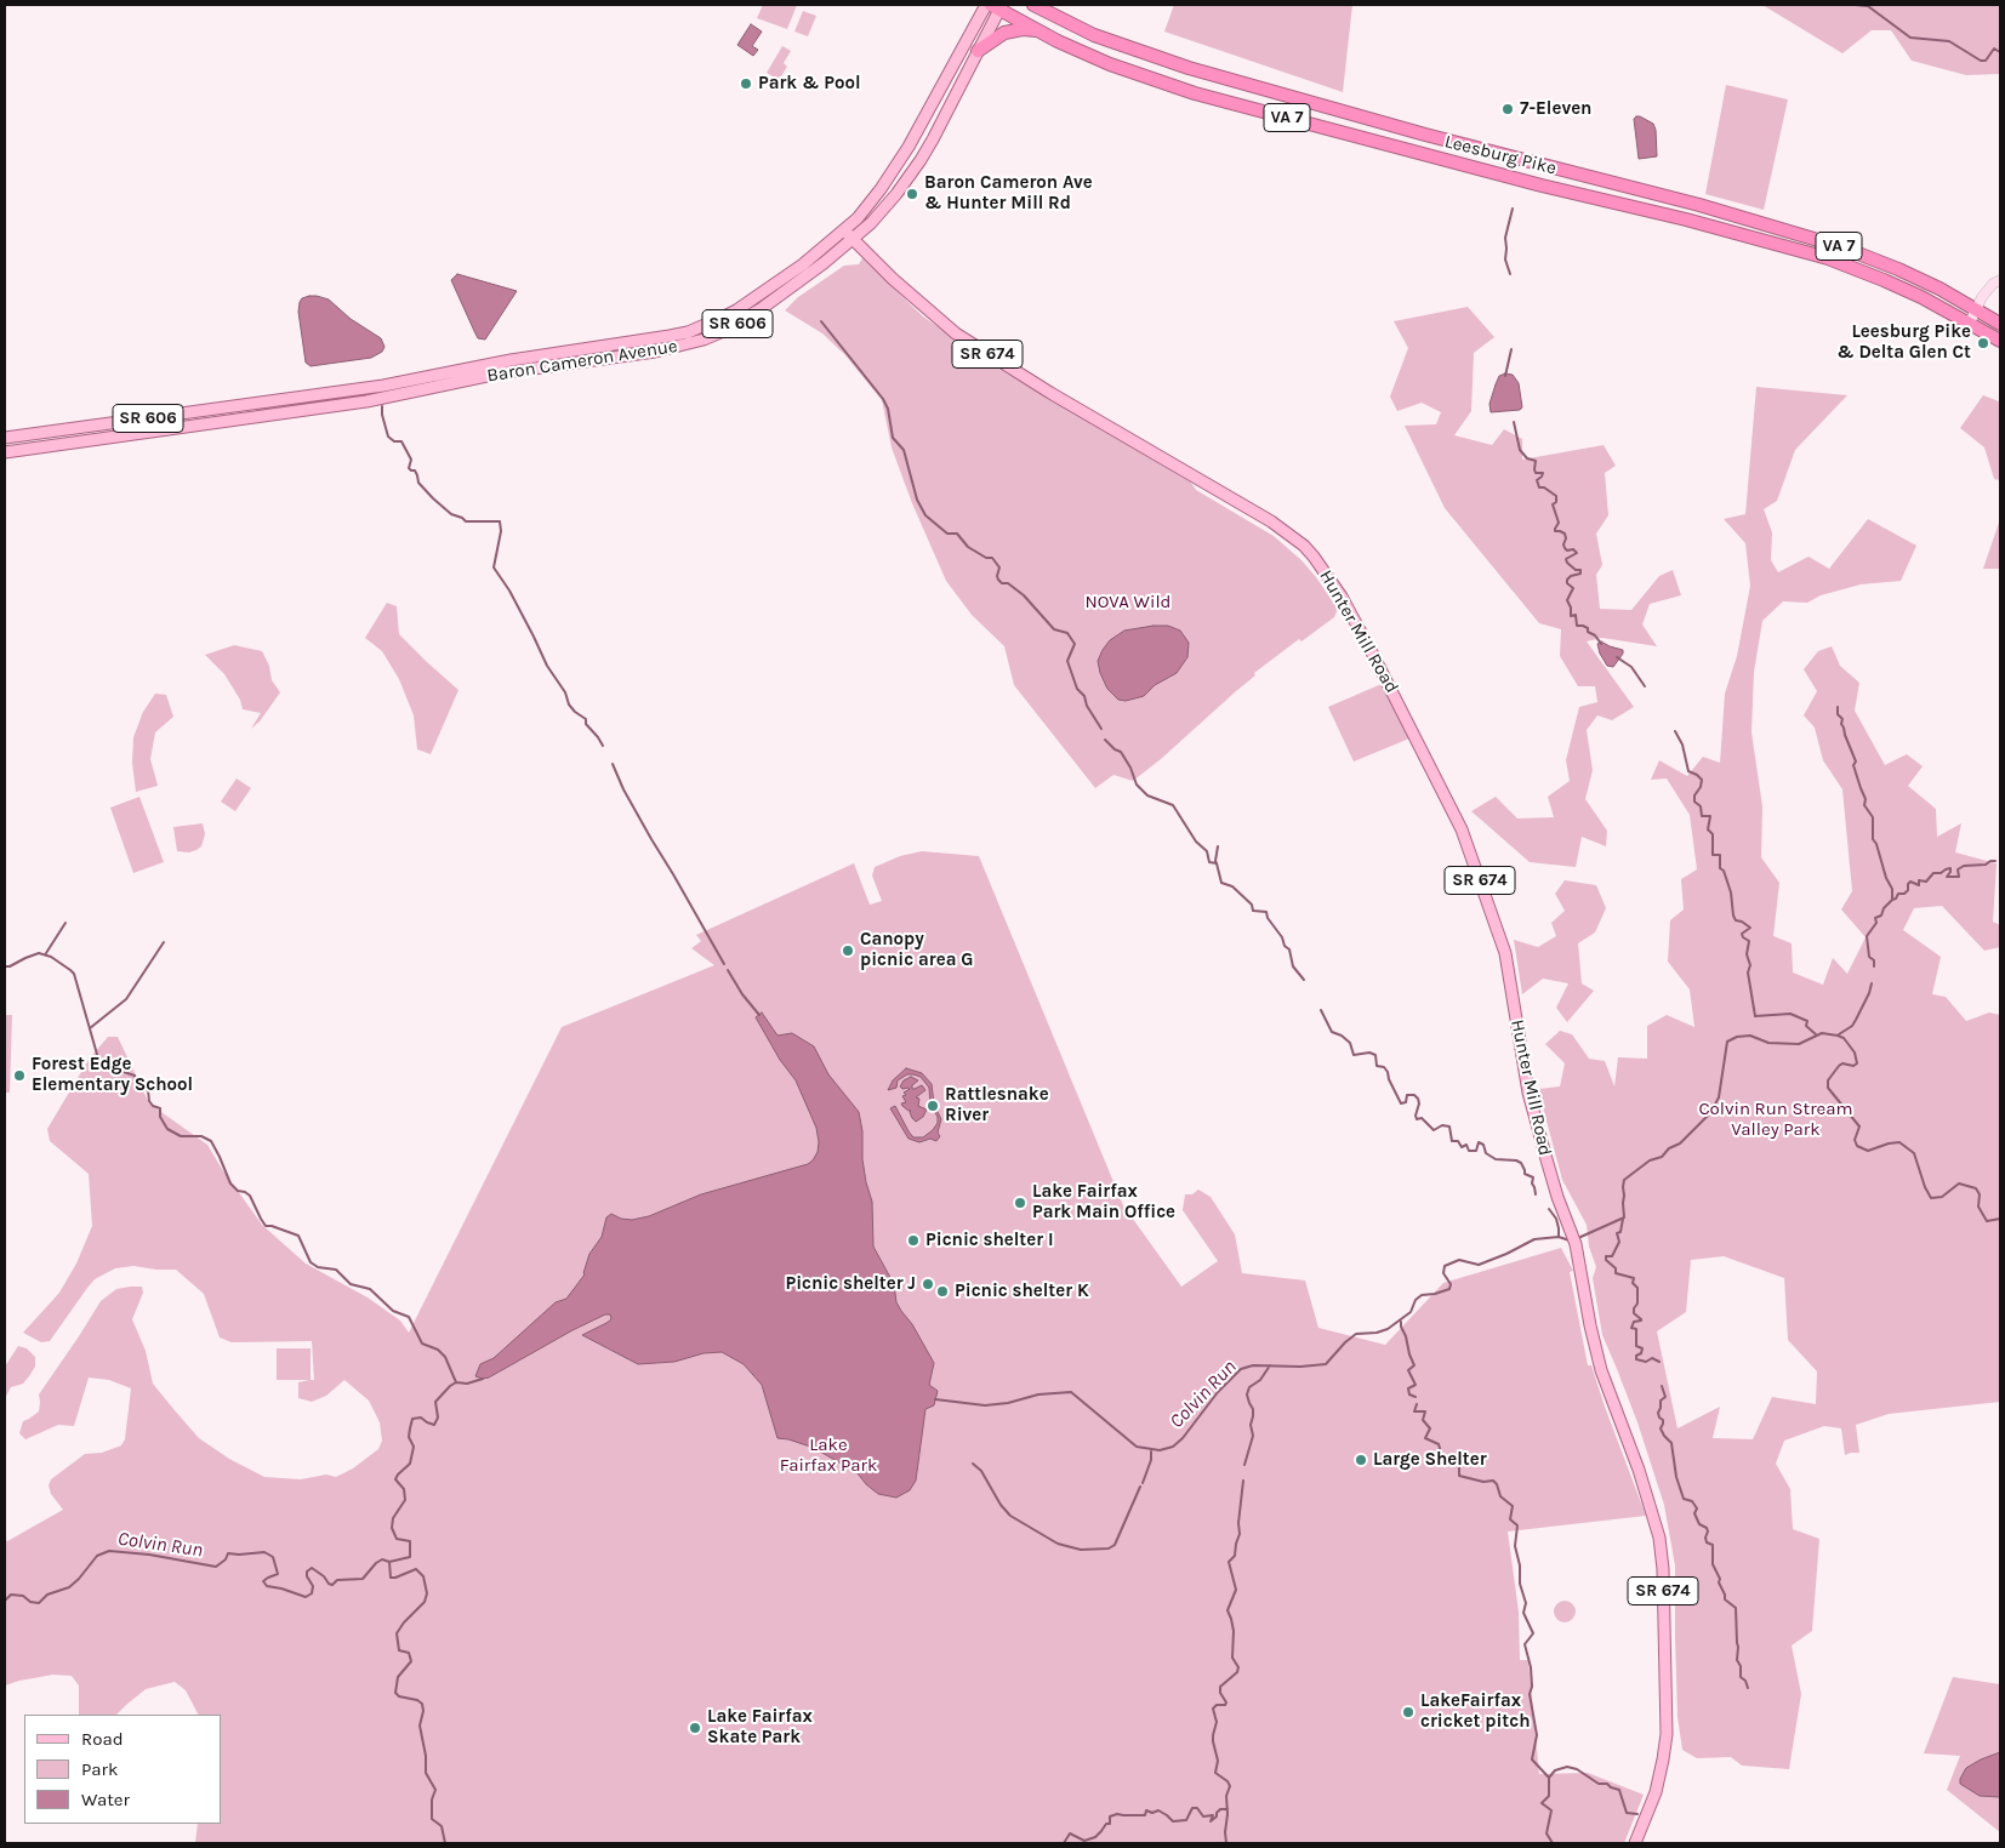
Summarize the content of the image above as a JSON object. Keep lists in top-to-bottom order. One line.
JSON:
{"streets":{"highway":["VA 7","Leesburg Pike"],"main road":["SR 606","SR 674","Baron Cameron Avenue","Hunter Mill Road"]},"crossings":[["Leesburg Pike","Baron Cameron Avenue"],["Baron Cameron Avenue","Hunter Mill Road"]],"water":["Colvin Run"],"parks":["NOVA Wild","Colvin Run Stream Valley Park","Lake Fairfax Park"],"places":["Park & Pool","7-Eleven","Baron Cameron Ave & Hunter Mill Rd","Leesburg Pike & Delta Glen Ct","Canopy picnic area G","Forest Edge Elementary School","Rattlesnake River","Lake Fairfax Park Main Office","Picnic shelter I","Picnic shelter J","Picnic shelter K","Large Shelter","LakeFairfax cricket pitch","Lake Fairfax Skate Park"],"legend":["Road","Park","Water"]}
